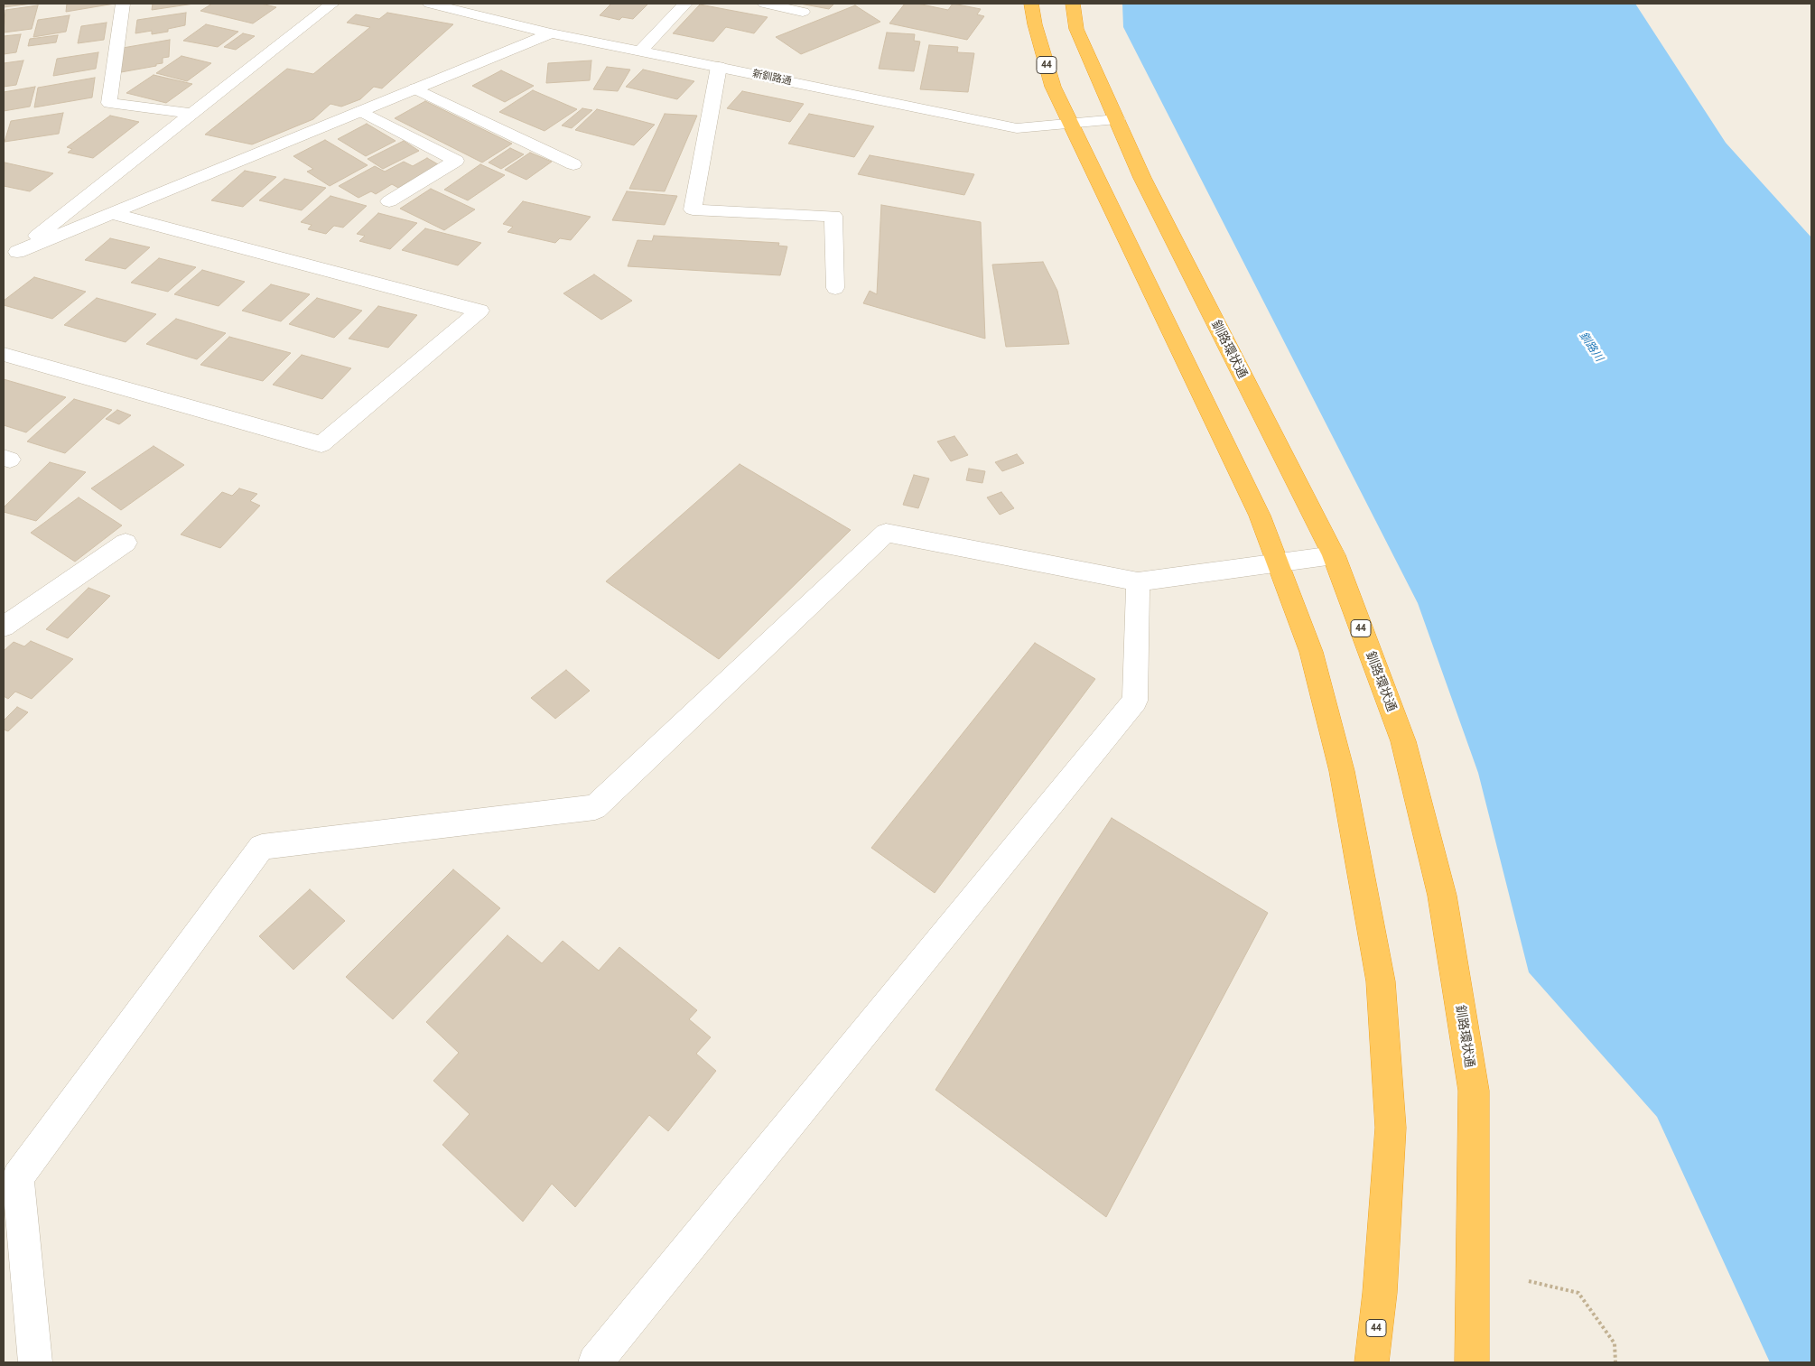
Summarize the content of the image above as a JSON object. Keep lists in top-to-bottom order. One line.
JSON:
{"streets":{"highway":["44","釧路環状通"],"street":["新釧路通"]},"crossings":[["44","新釧路通"],["新釧路通","釧路環状通"]],"water":["釧路川"]}
